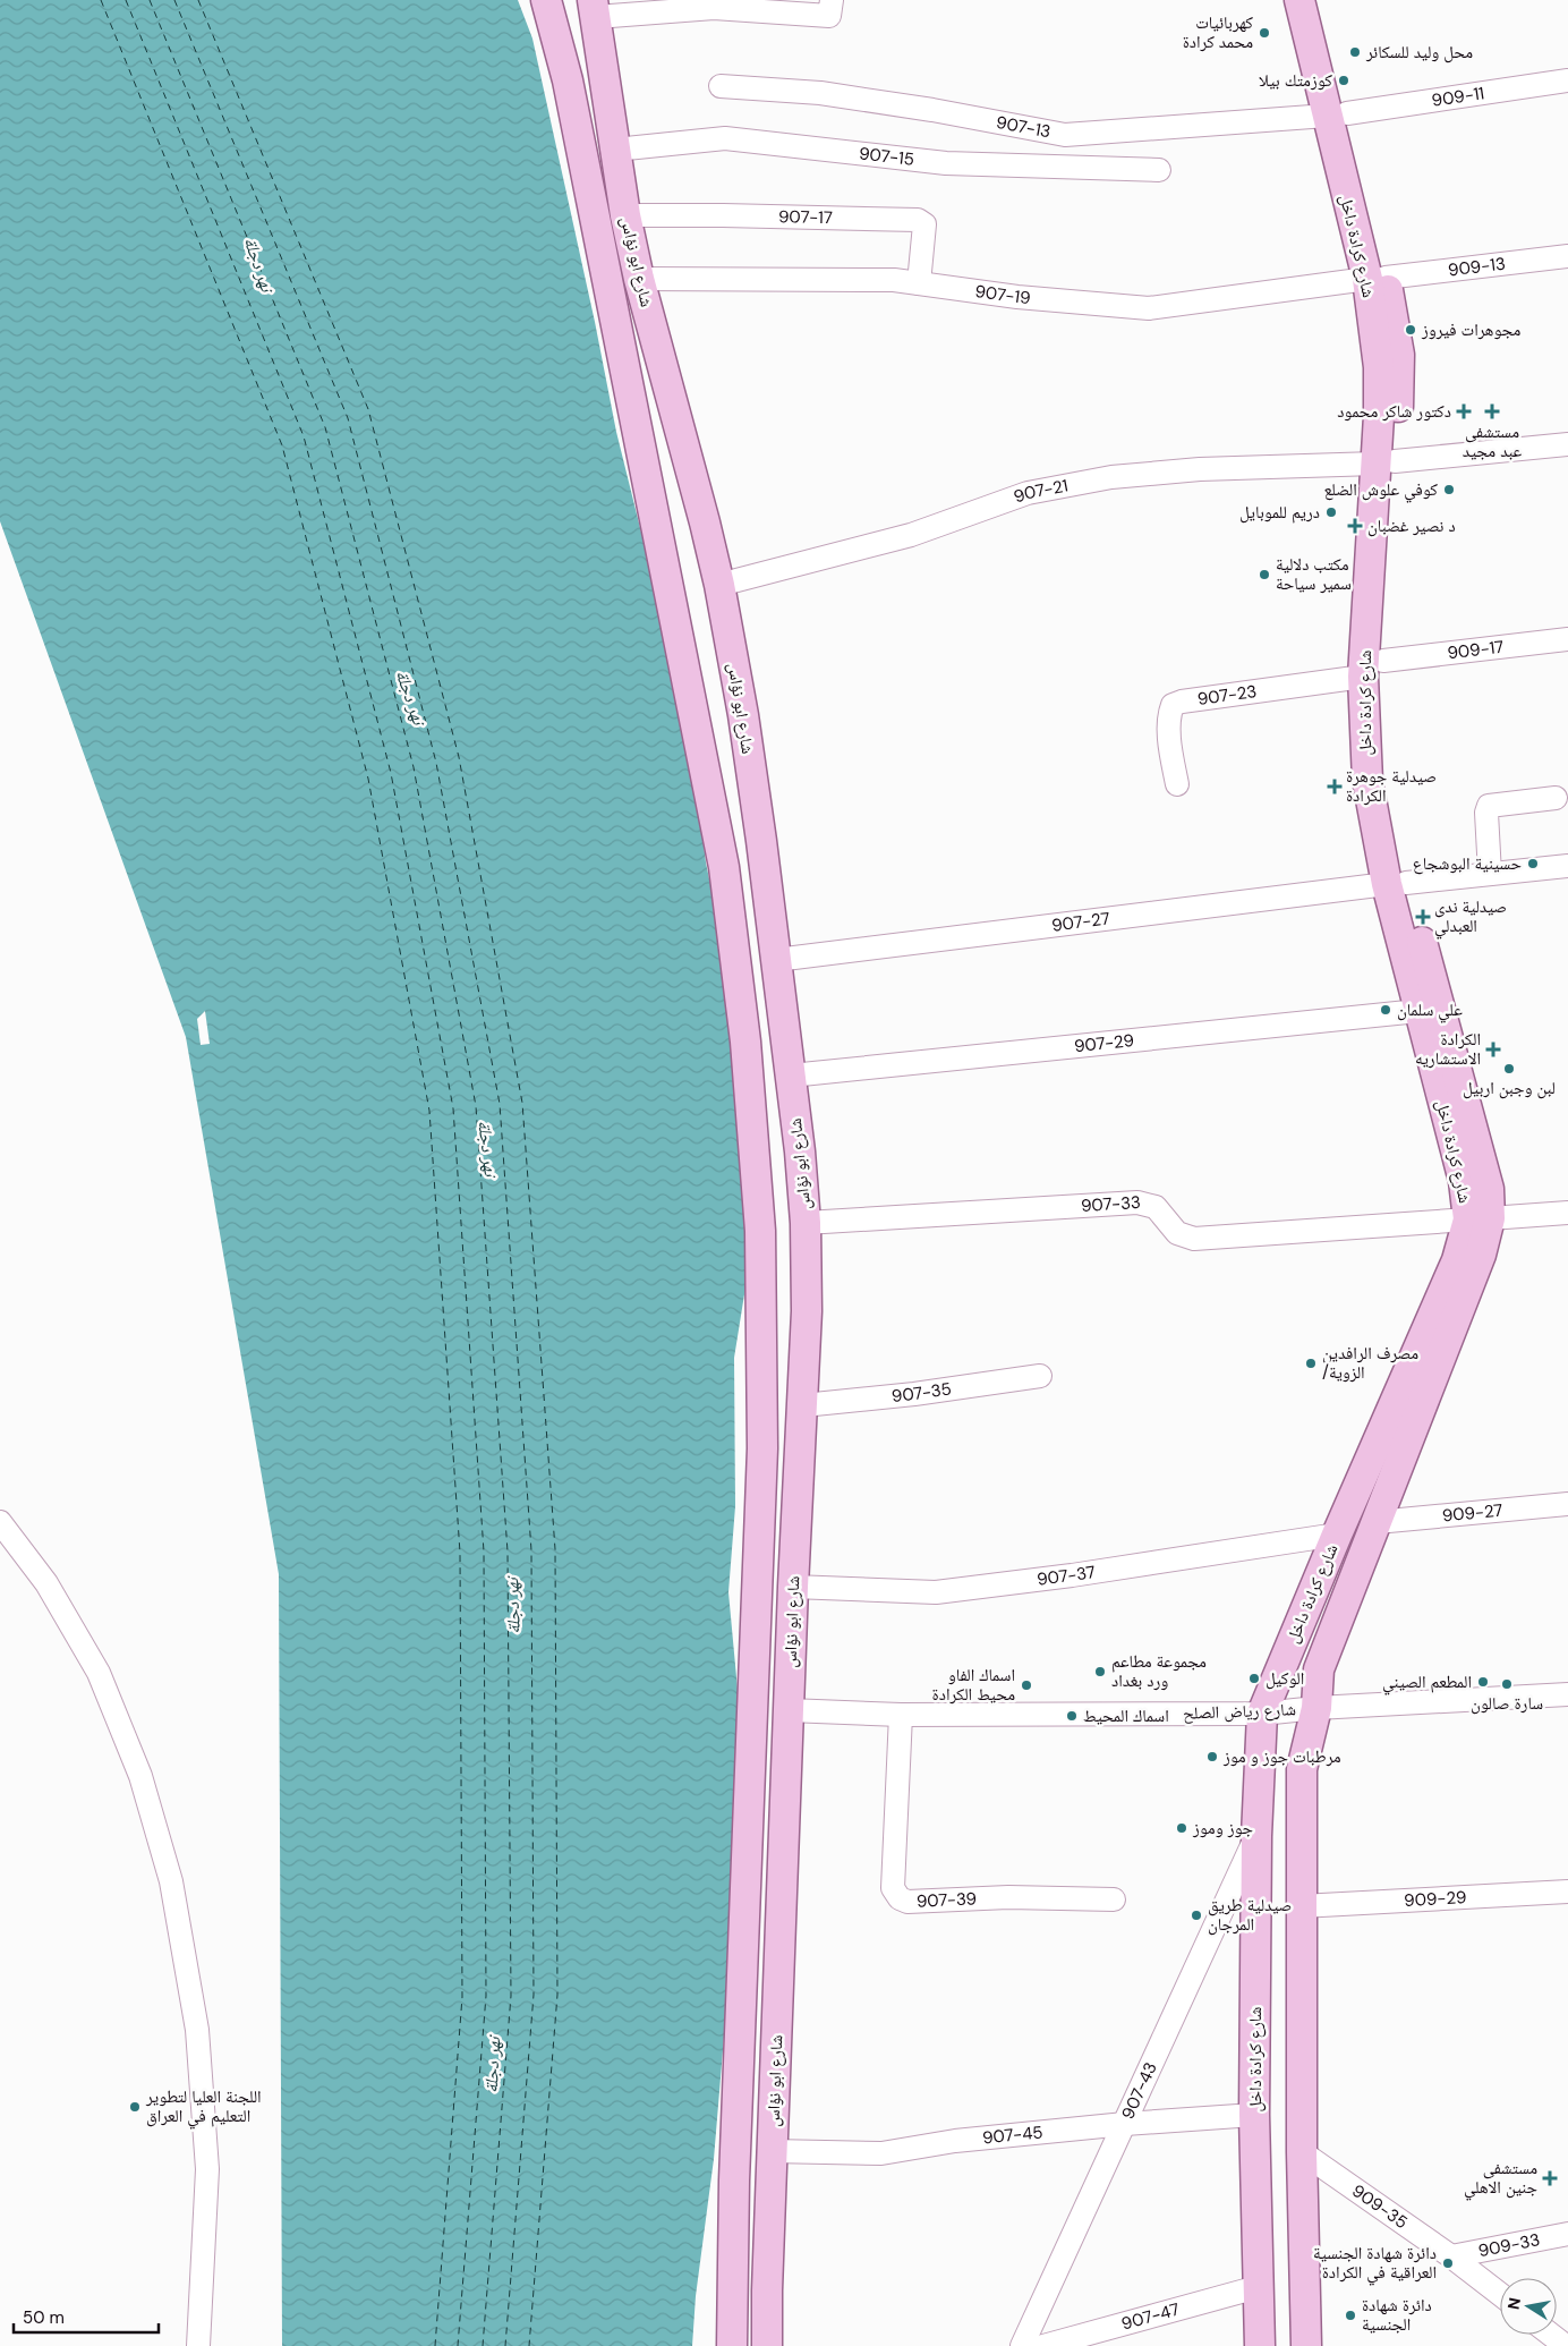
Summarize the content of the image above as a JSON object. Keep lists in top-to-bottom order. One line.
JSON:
{"streets":{"main road":["شارع كرادة داخل","شارع ابو نؤاس"],"street":["909-11","907-13","907-15","907-17","909-13","907-19","907-21","909-17","907-23","907-27","907-29","907-33","907-35","909-27","907-37","شارع رياض الصلح","909-29","907-39","907-43","907-45","909-35","909-33","907-47"]},"crossings":[["909-11","907-13"],["909-11","شارع كرادة داخل"],["907-13","شارع كرادة داخل"],["907-15","شارع ابو نؤاس"],["907-17","شارع ابو نؤاس"],["907-17","907-19"],["شارع كرادة داخل","909-13"],["شارع كرادة داخل","907-19"],["شارع كرادة داخل","907-21"],["شارع كرادة داخل","909-17"],["شارع كرادة داخل","907-23"],["شارع كرادة داخل","907-27"],["شارع كرادة داخل","907-29"],["شارع كرادة داخل","907-33"],["شارع كرادة داخل","909-27"],["شارع كرادة داخل","907-37"],["شارع كرادة داخل","شارع رياض الصلح"],["شارع كرادة داخل","909-29"],["شارع كرادة داخل","907-43"],["شارع كرادة داخل","907-45"],["شارع كرادة داخل","909-35"],["شارع كرادة داخل","907-47"],["شارع ابو نؤاس","907-19"],["شارع ابو نؤاس","907-21"],["شارع ابو نؤاس","907-27"],["شارع ابو نؤاس","907-29"],["شارع ابو نؤاس","907-33"],["شارع ابو نؤاس","907-35"],["شارع ابو نؤاس","907-37"],["شارع ابو نؤاس","شارع رياض الصلح"],["شارع ابو نؤاس","907-45"],["909-13","907-19"],["909-17","907-23"],["شارع رياض الصلح","907-39"],["907-43","907-45"],["909-35","909-33"]],"water":["نهر دجلة"],"places":{"other":["كهربائيات محمد كرادة","محل وليد للسكائر","كوزمتك بيلا","مجوهرات فيروز","كوفي علوش الضلع","دريم للموبايل","مكتب دلالية سمير سياحة","حسينية البوشجاع","علي سلمان","لبن وجبن اربيل","مصرف الرافدين /الزوية","مجموعة مطاعم ورد بغداد","الوكيل","المطعم الصيني","سارة صالون","اسماك الفاو محيط الكرادة","اسماك المحيط","مرطبات جوز و موز","جوز وموز","صيدلية طريق المرجان","اللجنة العليا لتطوير التعليم في العراق","دائرة شهادة الجنسية العراقية في الكرادة","دائرة شهادة الجنسية"],"health":["دكتور شاكر محمود","مستشفى عبد مجيد","د نصير غضبان","صيدلية جوهرة الكرادة","صيدلية ندى العبدلي","الكرادة الاستشاريه","مستشفى جنين الاهلي"]},"scale_bar":"50 m","north":"left"}
